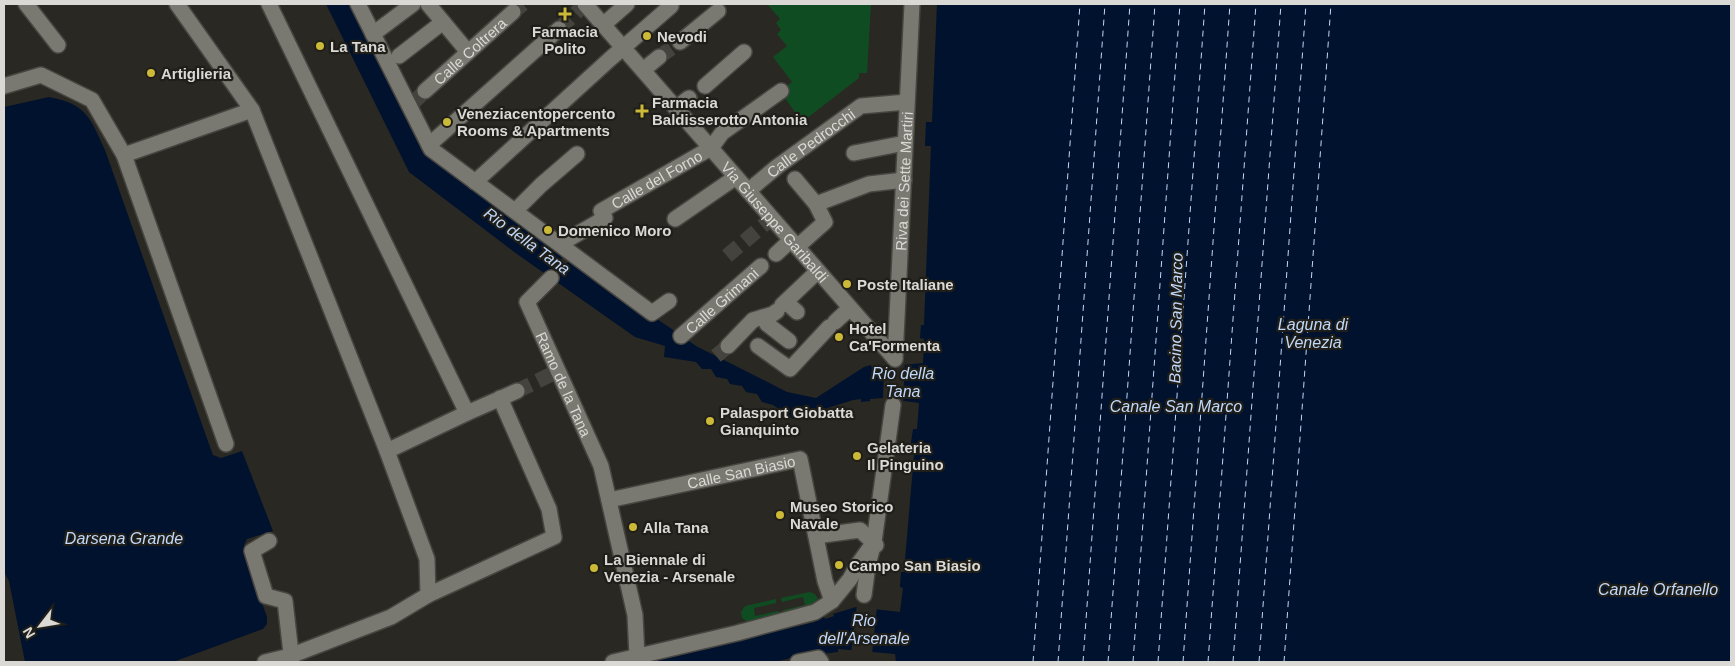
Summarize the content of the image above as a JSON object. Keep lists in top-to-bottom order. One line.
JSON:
{"streets":{"street":["Calle Coltrera","Calle Pedrocchi","Calle del Forno","Riva dei Sette Martiri","Via Giuseppe Garibaldi","Calle Grimani","Ramo de la Tana","Calle San Biasio"]},"crossings":[["Calle Pedrocchi","Riva dei Sette Martiri"],["Calle Pedrocchi","Via Giuseppe Garibaldi"],["Calle del Forno","Via Giuseppe Garibaldi"],["Riva dei Sette Martiri","Via Giuseppe Garibaldi"],["Ramo de la Tana","Calle San Biasio"]],"water":["Rio della Tana","Bacino San Marco","Laguna di Venezia","Canale San Marco","Darsena Grande","Canale Orfanello","Rio dell'Arsenale"],"places":{"health":["Farmacia Polito","Farmacia Baldisserotto Antonia"],"other":["Nevodi","La Tana","Artiglieria","Veneziacentopercento Rooms & Apartments","Domenico Moro","Poste Italiane","Hotel Ca'Formenta","Palasport Giobatta Gianquinto","Gelateria Il Pinguino","Museo Storico Navale","Alla Tana","Campo San Biasio","La Biennale di Venezia - Arsenale"]},"north":"bottom left"}
